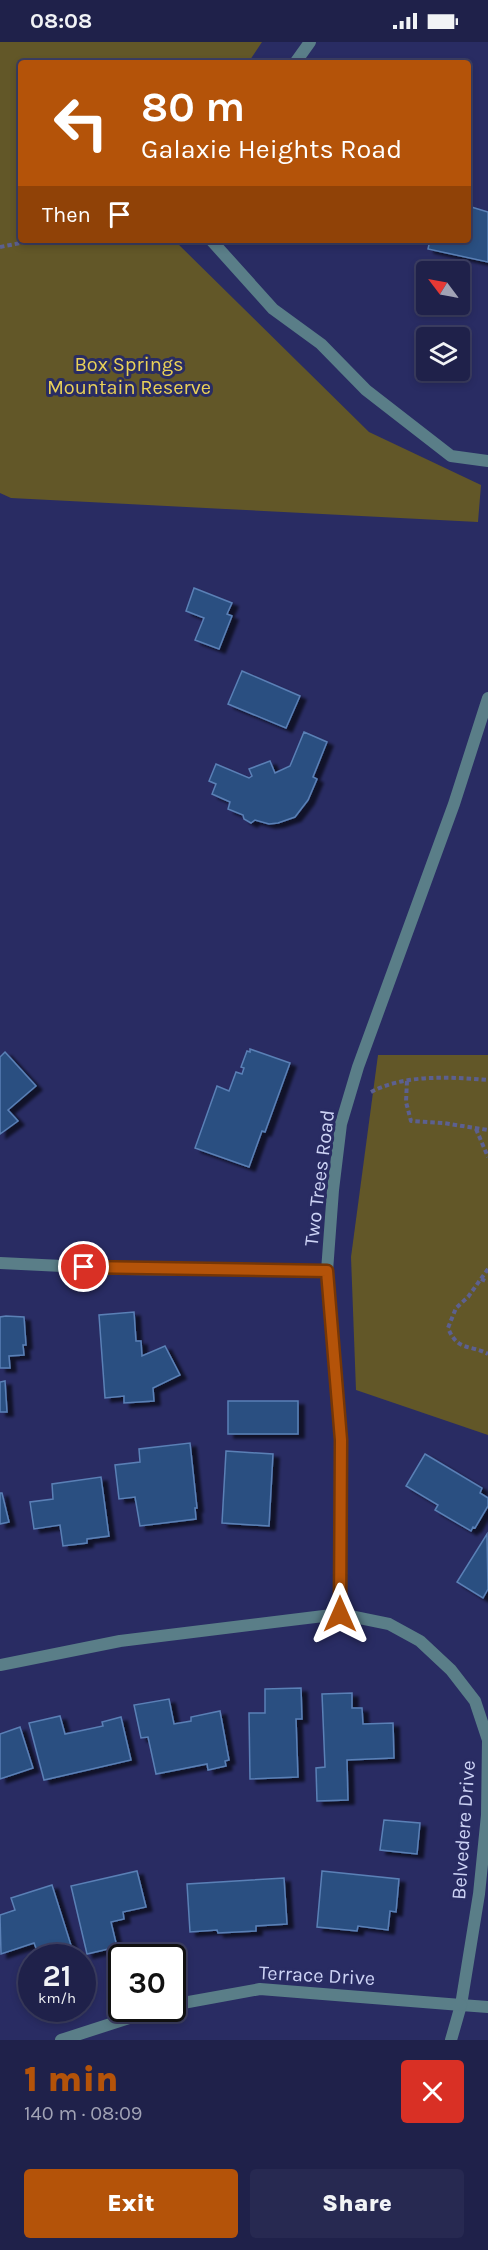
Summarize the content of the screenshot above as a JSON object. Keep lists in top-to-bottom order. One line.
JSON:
{"streets":{"street":["Two Trees Road","Belvedere Drive","Terrace Drive"]},"crossings":[["Two Trees Road","Belvedere Drive"],["Belvedere Drive","Terrace Drive"]],"parks":["Box Springs Mountain Reserve"],"north":"top left","page":{"status":"08:08","turn":["80 m","Galaxie Heights Road"],"then":"Then","speed":"21 km/h","limit":"30","heading":["1 min","140 m · 08:09"],"buttons":["Exit","Share"]}}
